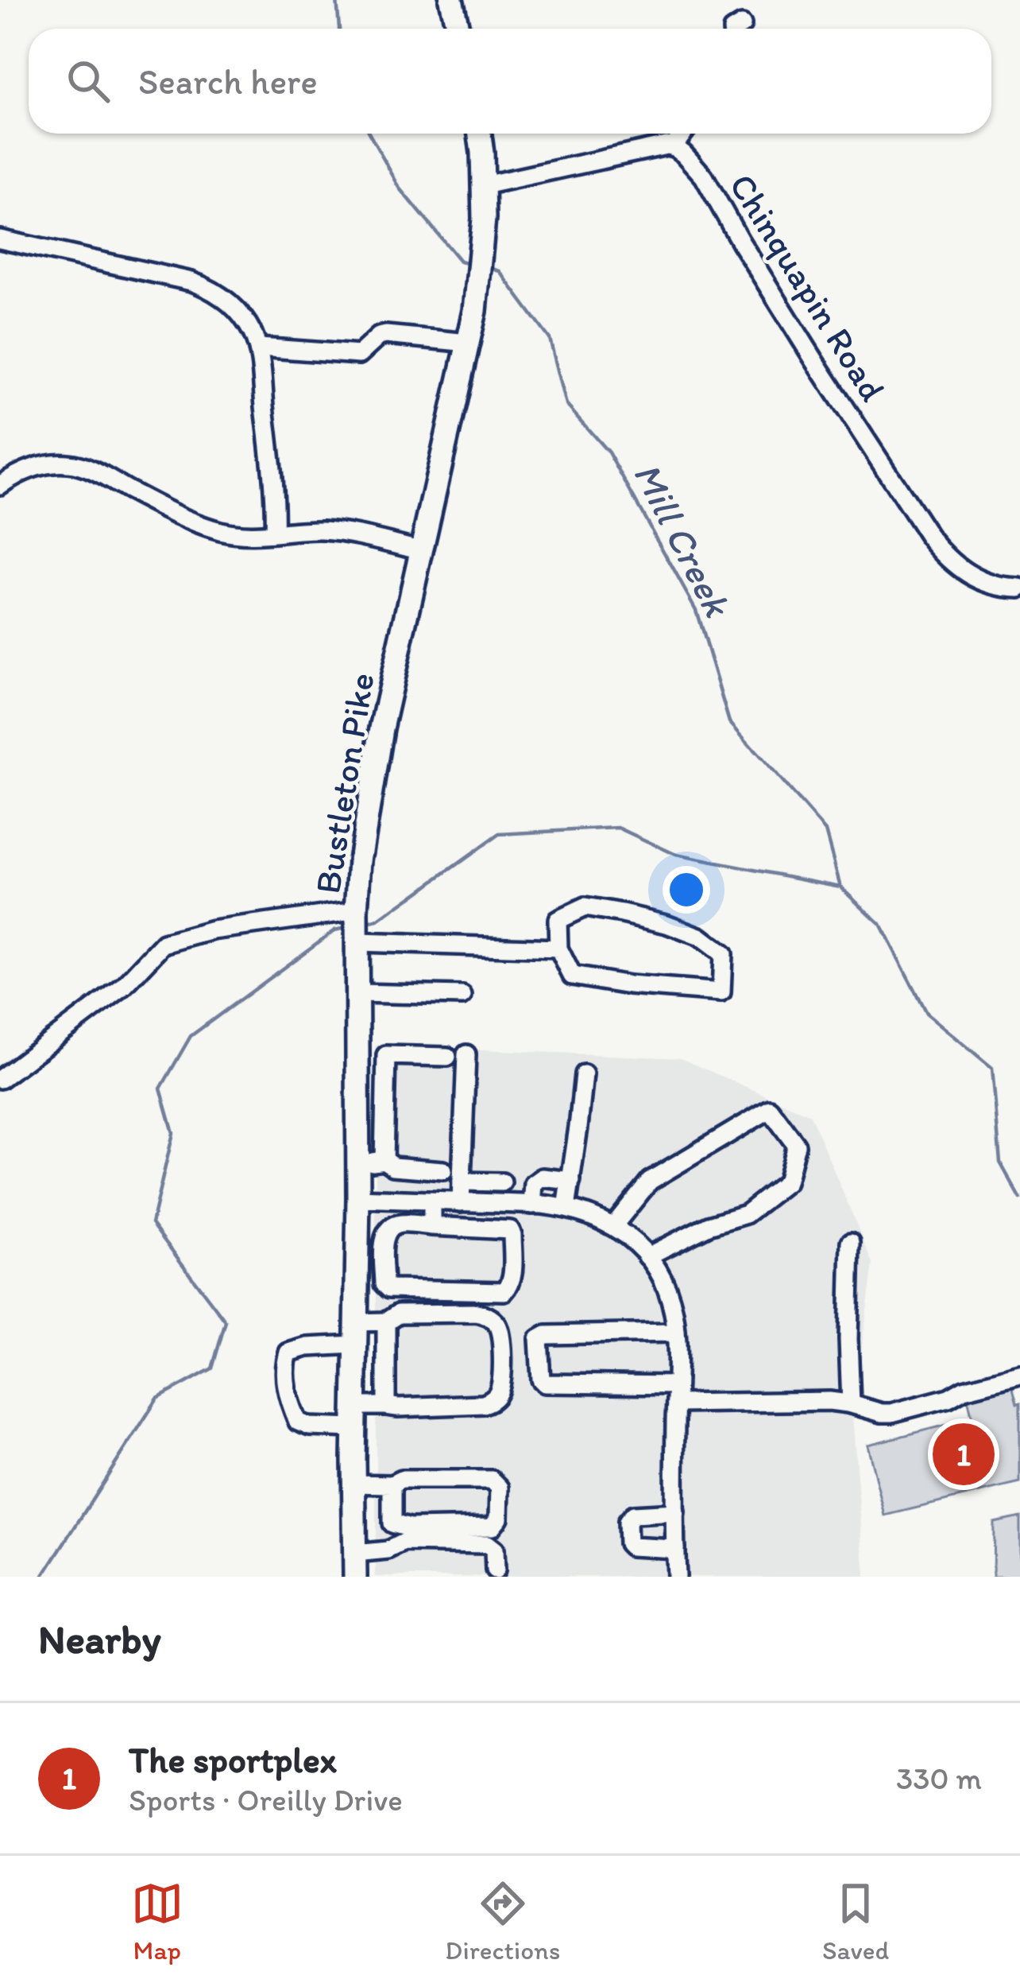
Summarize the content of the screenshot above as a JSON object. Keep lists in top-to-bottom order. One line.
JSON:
{"streets":{"main road":["Bustleton Pike"],"street":["Chinquapin Road"]},"water":["Mill Creek"],"page":{"search":"Search here","pins":"1","heading":"Nearby","list":[{"mark":"1","name":"The sportplex","note":"Sports · Oreilly Drive","value":"330 m"}],"nav":["Map","Directions","Saved"]}}
